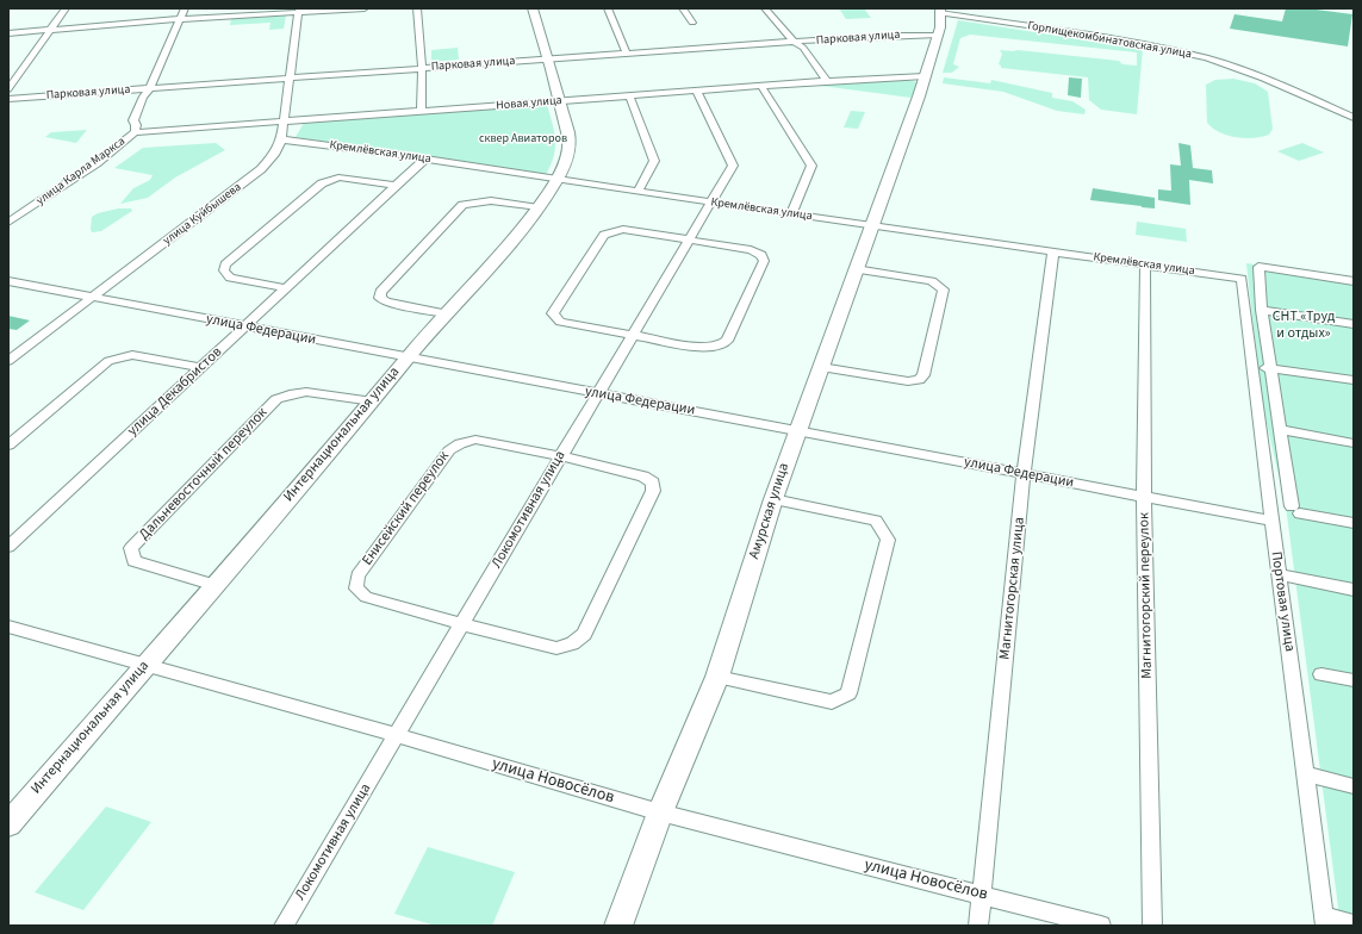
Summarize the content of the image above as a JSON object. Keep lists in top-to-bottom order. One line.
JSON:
{"streets":{"street":["Парковая улица","Горпищекомбинатовская улица","Новая улица","Кремлёвская улица","улица Карла Маркса","улица Куйбышева","улица Федерации","улица Декабристов","Интернациональная улица","Дальневосточный переулок","Енисейский переулок","Локомотивная улица","Амурская улица","Магнитогорская улица","Магнитогорский переулок","Портовая улица","улица Новосёлов"]},"crossings":[["Парковая улица","улица Карла Маркса"],["Парковая улица","улица Куйбышева"],["Парковая улица","Интернациональная улица"],["Новая улица","улица Карла Маркса"],["Новая улица","улица Куйбышева"],["Новая улица","Интернациональная улица"],["Новая улица","Локомотивная улица"],["Новая улица","Амурская улица"],["Кремлёвская улица","улица Куйбышева"],["Кремлёвская улица","улица Декабристов"],["Кремлёвская улица","Интернациональная улица"],["Кремлёвская улица","Локомотивная улица"],["Кремлёвская улица","Амурская улица"],["Кремлёвская улица","Магнитогорская улица"],["Кремлёвская улица","Магнитогорский переулок"],["Кремлёвская улица","Портовая улица"],["улица Куйбышева","улица Федерации"],["улица Федерации","улица Декабристов"],["улица Федерации","Интернациональная улица"],["улица Федерации","Локомотивная улица"],["улица Федерации","Амурская улица"],["улица Федерации","Магнитогорская улица"],["улица Федерации","Магнитогорский переулок"],["улица Федерации","Портовая улица"],["Интернациональная улица","Дальневосточный переулок"],["Интернациональная улица","улица Новосёлов"],["Енисейский переулок","Локомотивная улица"],["Локомотивная улица","улица Новосёлов"],["Амурская улица","улица Новосёлов"],["Магнитогорская улица","улица Новосёлов"]],"parks":["сквер Авиаторов","СНТ «Труд и отдых»"]}
